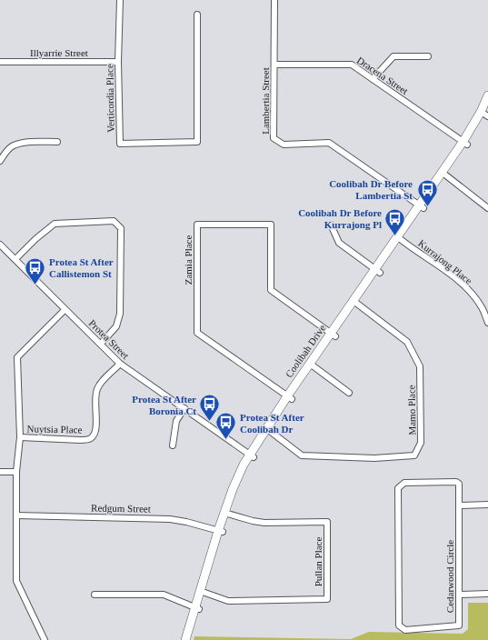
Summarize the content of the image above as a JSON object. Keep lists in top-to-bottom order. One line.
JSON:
{"streets":{"main road":["Coolibah Drive"],"street":["Illyarrie Street","Dracena Street","Verticordia Place","Lambertia Street","Zamia Place","Kurrajong Place","Protea Street","Mamo Place","Nuytsia Place","Redgum Street","Pullan Place","Cedarwood Circle"]},"crossings":[["Illyarrie Street","Verticordia Place"],["Dracena Street","Lambertia Street"],["Dracena Street","Coolibah Drive"],["Lambertia Street","Coolibah Drive"],["Zamia Place","Coolibah Drive"],["Kurrajong Place","Coolibah Drive"],["Protea Street","Coolibah Drive"],["Protea Street","Nuytsia Place"],["Coolibah Drive","Mamo Place"],["Coolibah Drive","Redgum Street"],["Coolibah Drive","Pullan Place"]],"places":{"bus stop":["Coolibah Dr Before Lambertia St","Coolibah Dr Before Kurrajong Pl","Protea St After Callistemon St","Protea St After Boronia Ct","Protea St After Coolibah Dr"]}}
